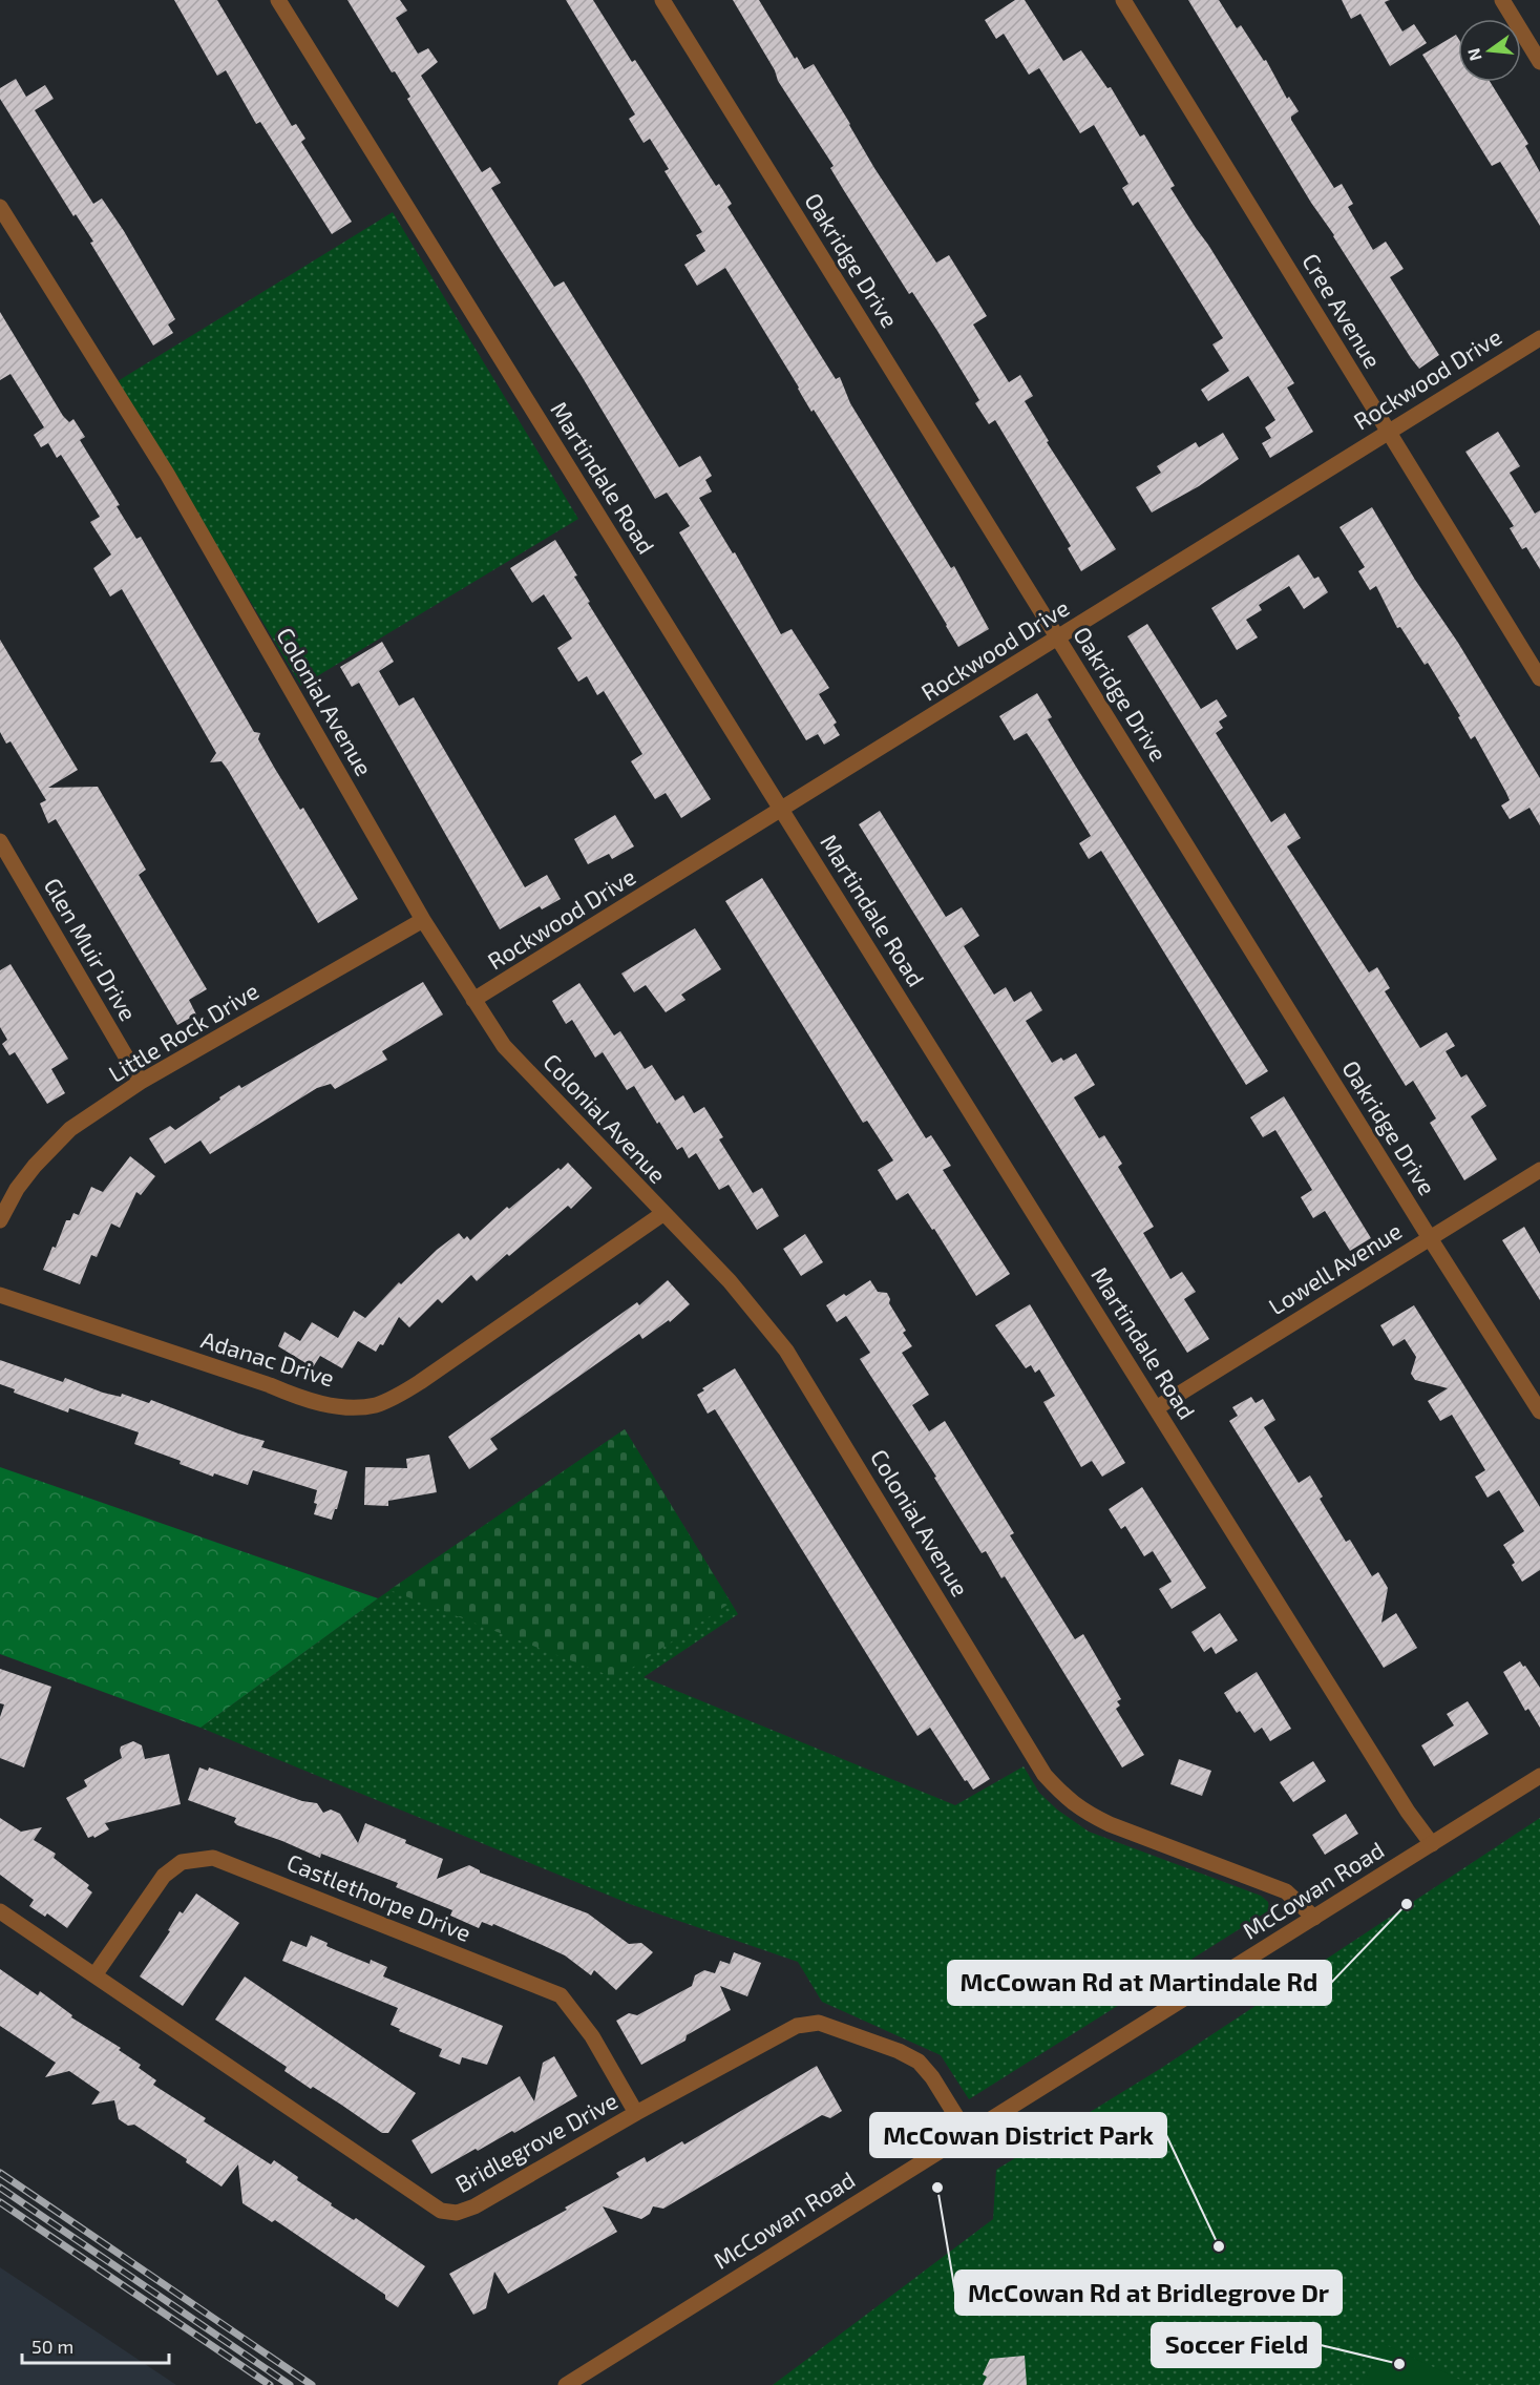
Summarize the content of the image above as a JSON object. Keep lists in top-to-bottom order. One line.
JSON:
{"streets":{"street":["Oakridge Drive","Cree Avenue","Rockwood Drive","Martindale Road","Colonial Avenue","Glen Muir Drive","Little Rock Drive","Lowell Avenue","Adanac Drive","McCowan Road","Castlethorpe Drive","Bridlegrove Drive"]},"crossings":[["Oakridge Drive","Rockwood Drive"],["Oakridge Drive","Lowell Avenue"],["Cree Avenue","Rockwood Drive"],["Rockwood Drive","Martindale Road"],["Rockwood Drive","Colonial Avenue"],["Martindale Road","Lowell Avenue"],["Martindale Road","McCowan Road"],["Colonial Avenue","Little Rock Drive"],["Colonial Avenue","Adanac Drive"],["Colonial Avenue","McCowan Road"],["Glen Muir Drive","Little Rock Drive"],["McCowan Road","Bridlegrove Drive"],["Castlethorpe Drive","Bridlegrove Drive"]],"places":["McCowan Rd at Martindale Rd","McCowan Rd at Bridlegrove Dr","McCowan District Park","Soccer Field"],"scale_bar":"50 m","north":"left"}
